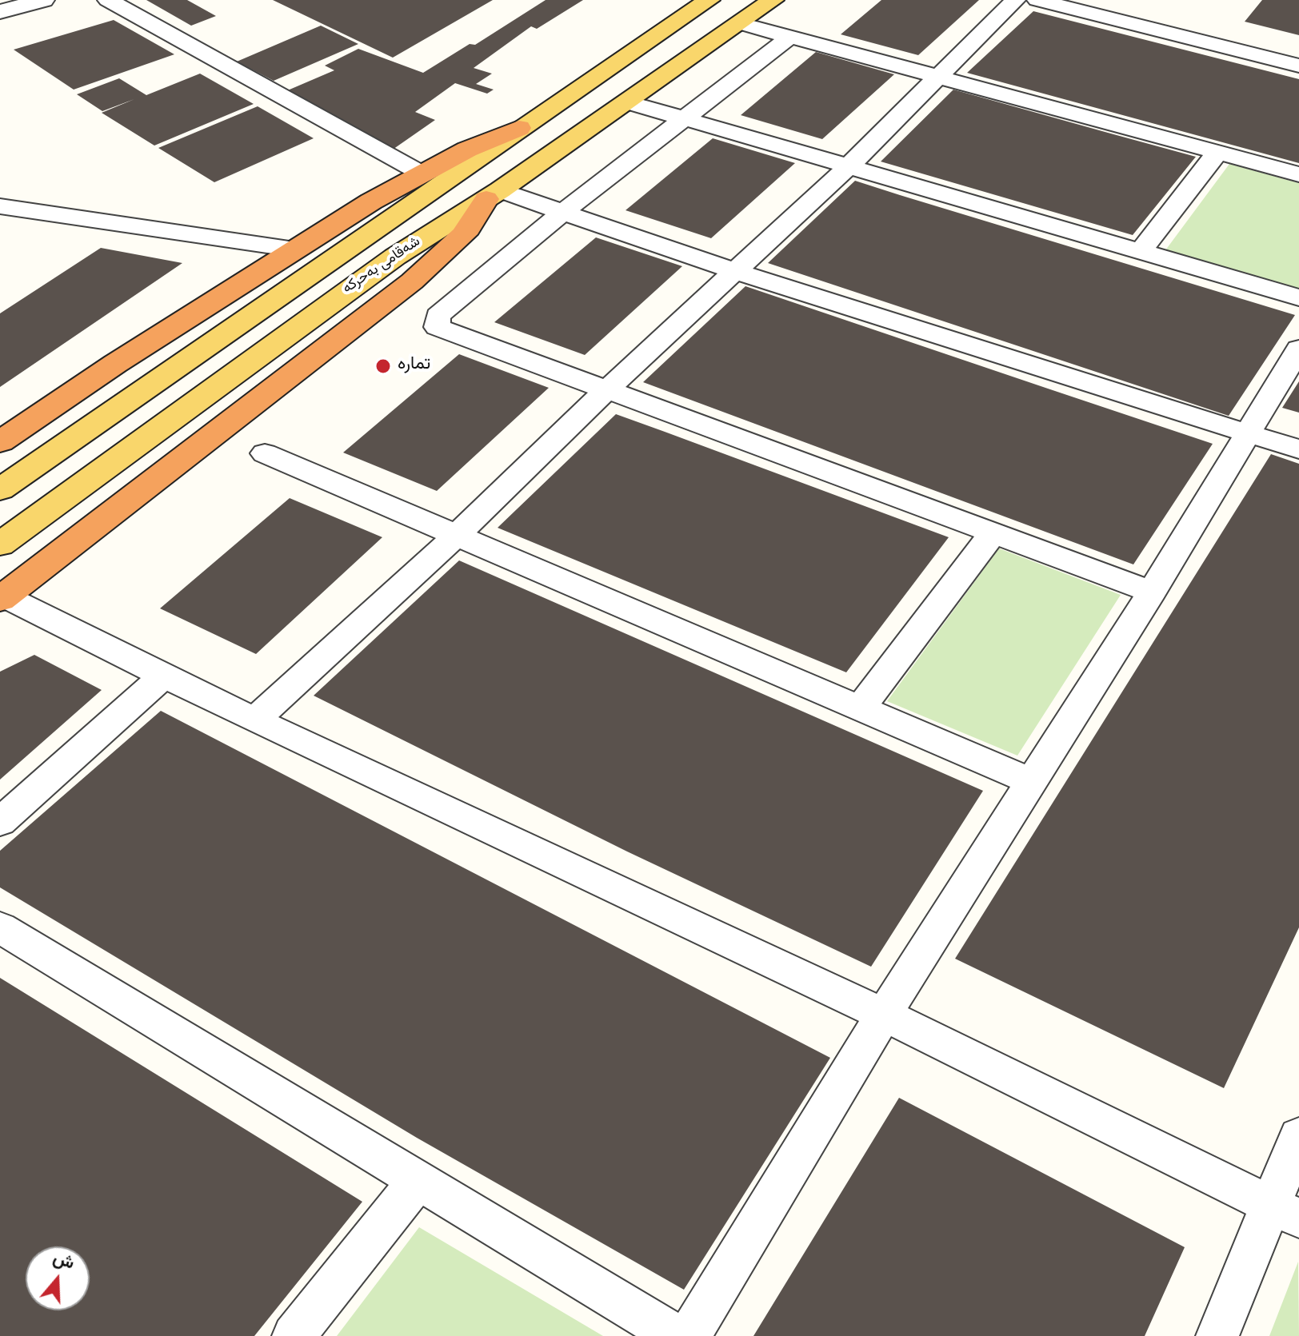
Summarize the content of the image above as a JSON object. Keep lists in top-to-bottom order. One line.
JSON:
{"streets":{"main road":["شەقامی بەحرکە"]},"places":["تمارە"],"north":"top"}
